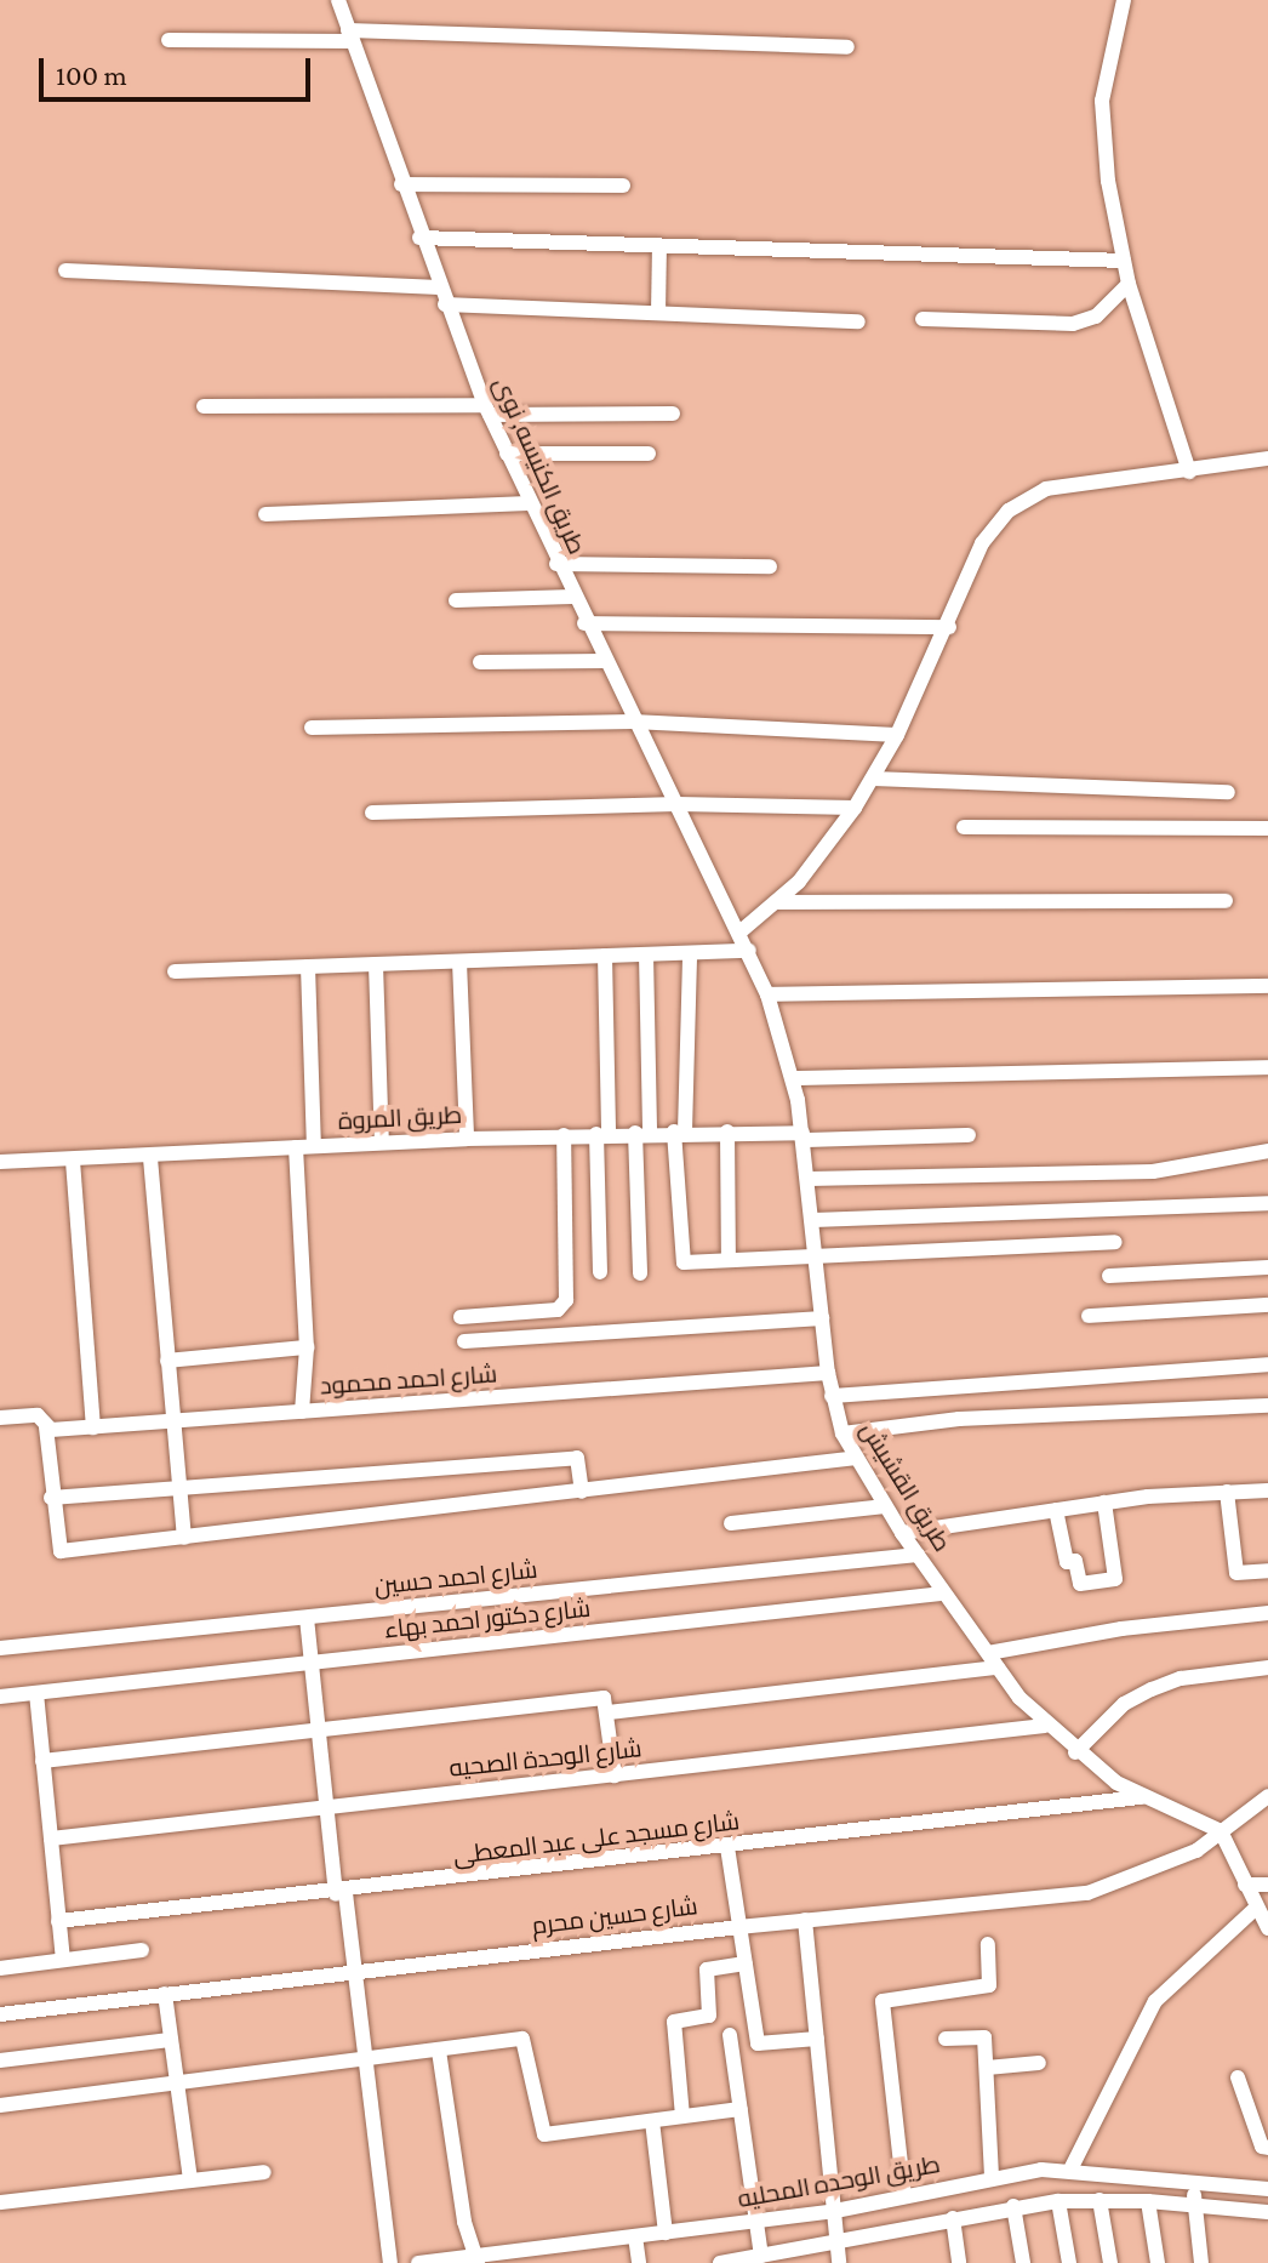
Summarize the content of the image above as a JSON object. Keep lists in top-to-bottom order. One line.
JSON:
{"streets":{"street":["طريق الكنيسه, نوى","طريق المروة","شارع احمد محمود","طريق القشيش","شارع احمد حسين","شارع دكتور احمد بهاء","شارع الوحدة الصحيه","شارع مسجد على عبد المعطى","شارع حسين محرم","طريق الوحده المحليه"]},"crossings":[["طريق الكنيسه, نوى","طريق القشيش"],["طريق المروة","طريق القشيش"],["شارع احمد محمود","طريق القشيش"],["طريق القشيش","شارع احمد حسين"],["طريق القشيش","شارع دكتور احمد بهاء"],["طريق القشيش","شارع الوحدة الصحيه"],["طريق القشيش","شارع مسجد على عبد المعطى"],["طريق القشيش","شارع حسين محرم"]],"scale_bar":"100 m"}
